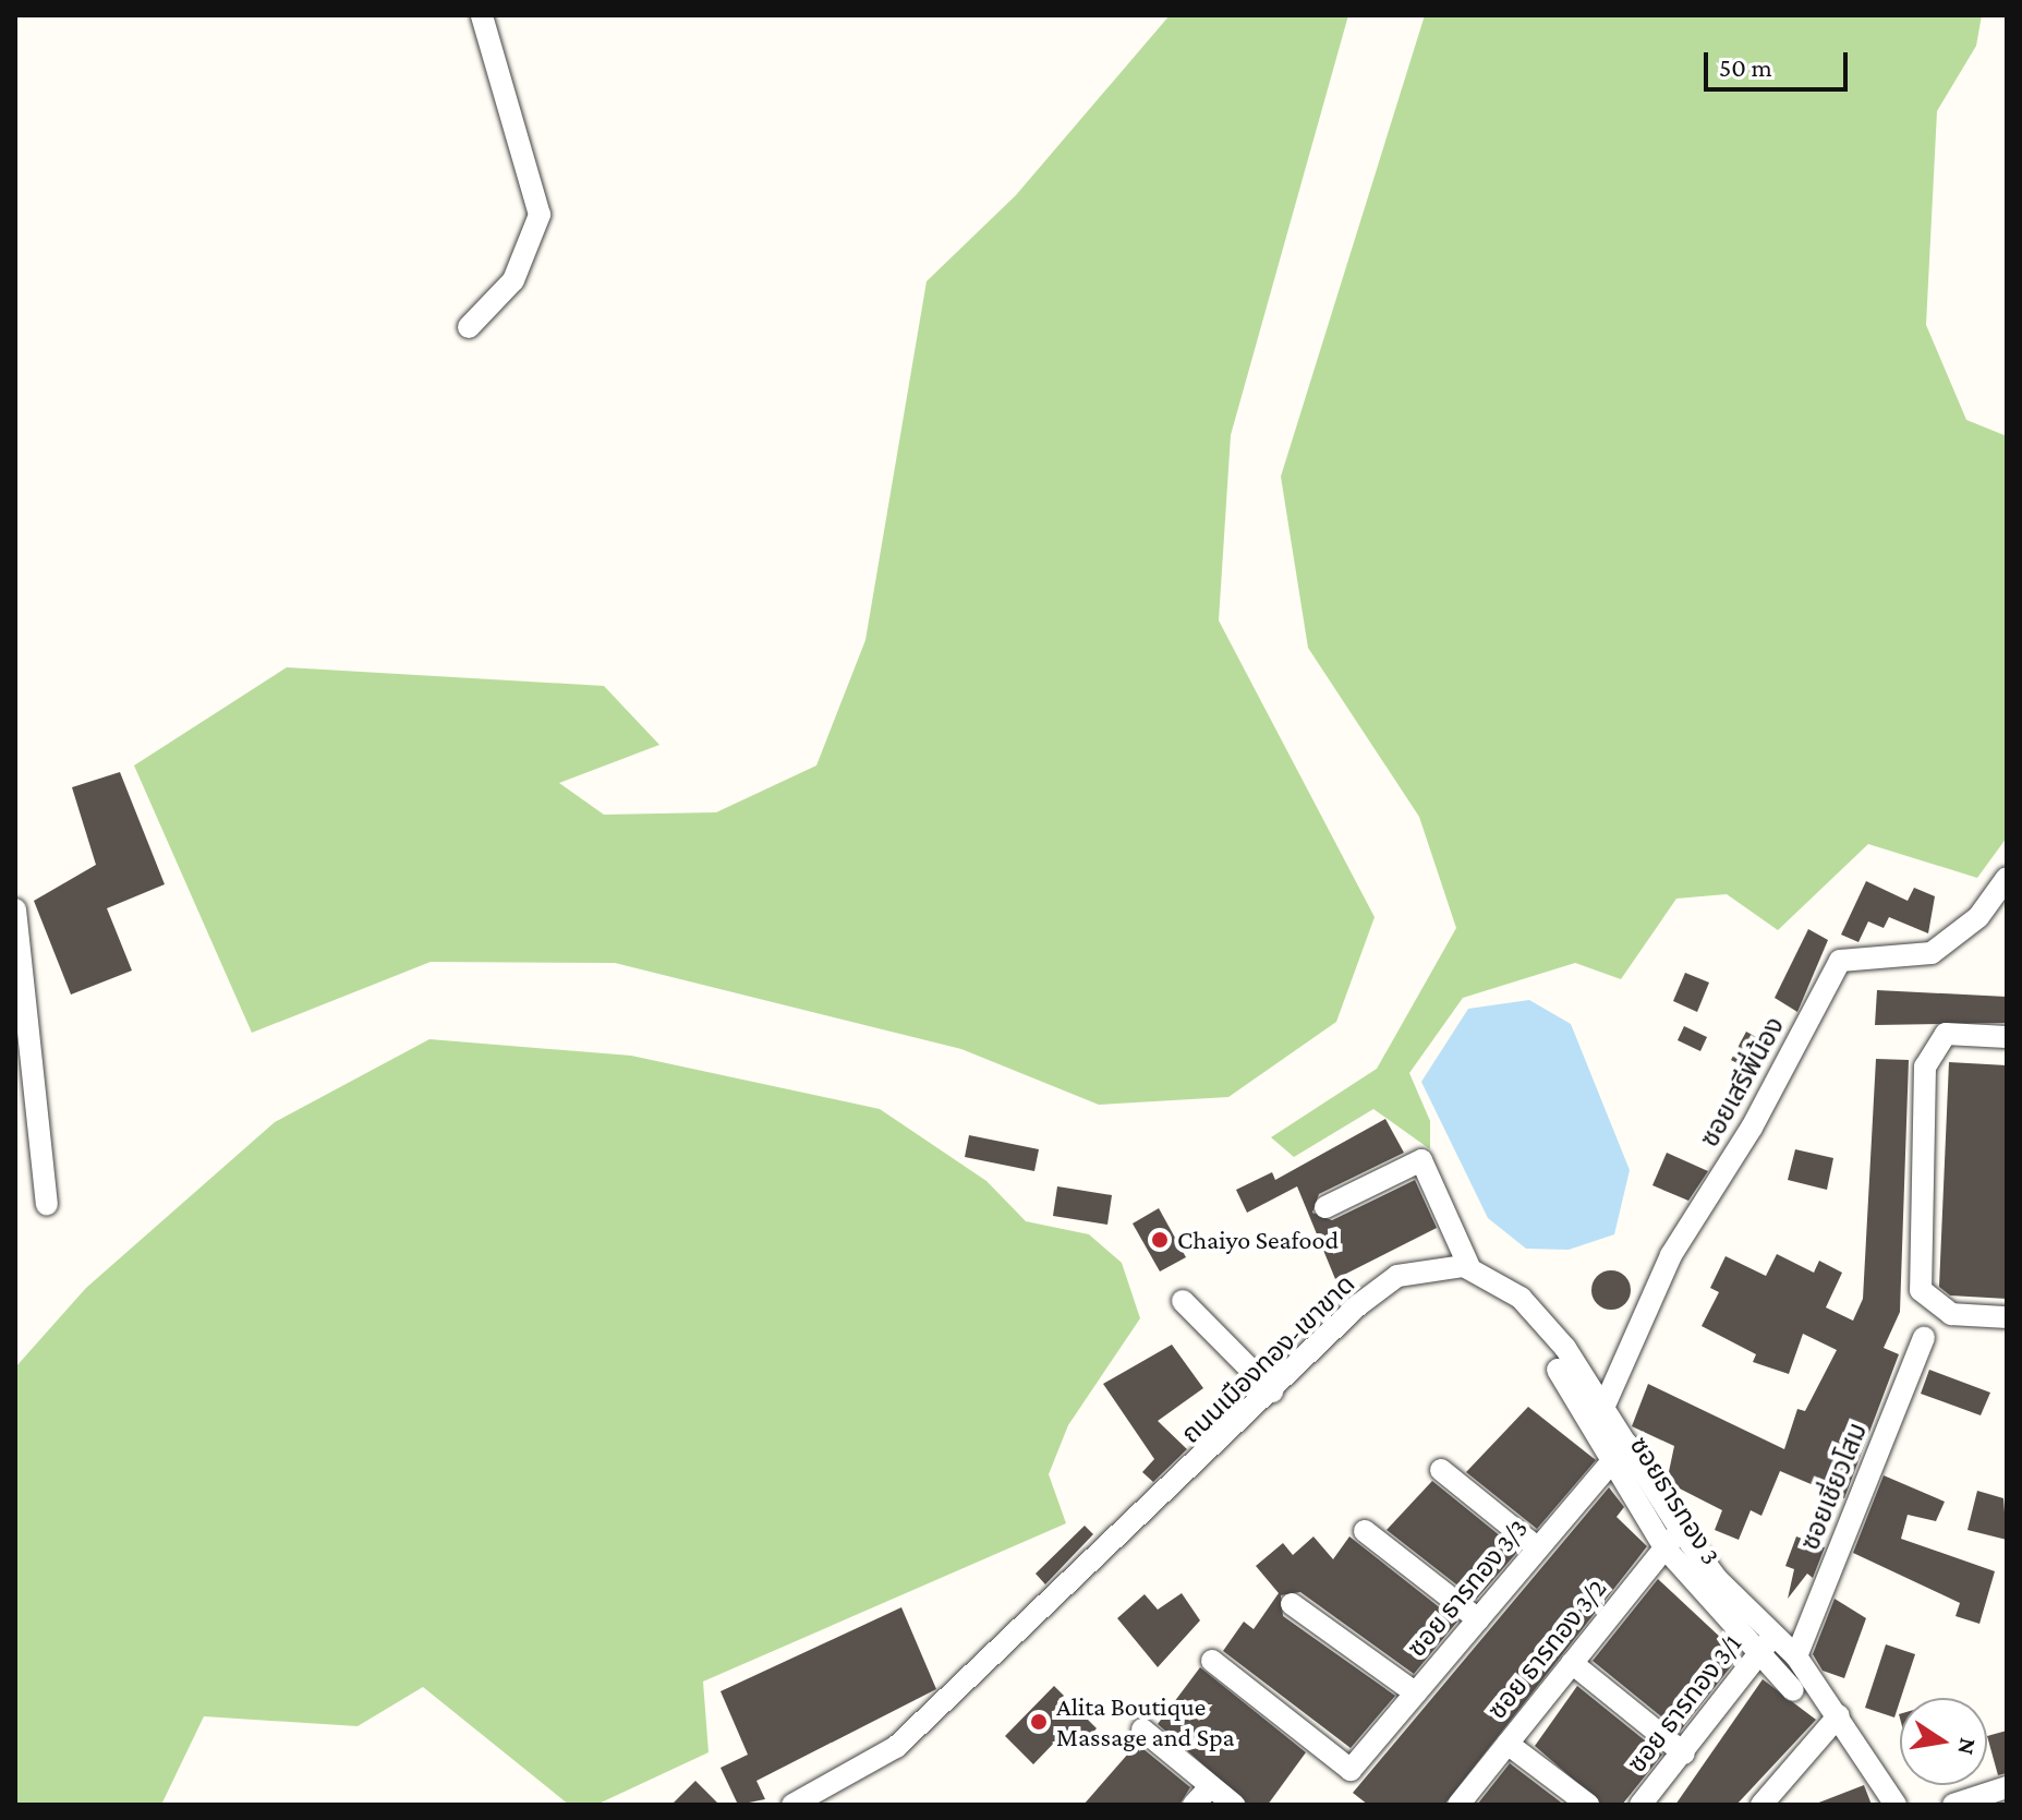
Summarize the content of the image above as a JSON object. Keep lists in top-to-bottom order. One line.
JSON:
{"streets":{"street":["ซอยเสรีพี่น้อง","ถนนเมืองทอง-เขาขาด","ซอยเชี่ยวโสม","ซอยธารทอง 3","ซอย ธารทอง 3/3","ซอย ธารทอง 3/2","ซอย ธารทอง 3/1"]},"crossings":[["ซอยธารทอง 3","ซอย ธารทอง 3/3"],["ซอยธารทอง 3","ซอย ธารทอง 3/2"],["ซอยธารทอง 3","ซอย ธารทอง 3/1"]],"places":["Chaiyo Seafood","Alita Boutique Massage and Spa"],"scale_bar":"50 m","north":"right"}
